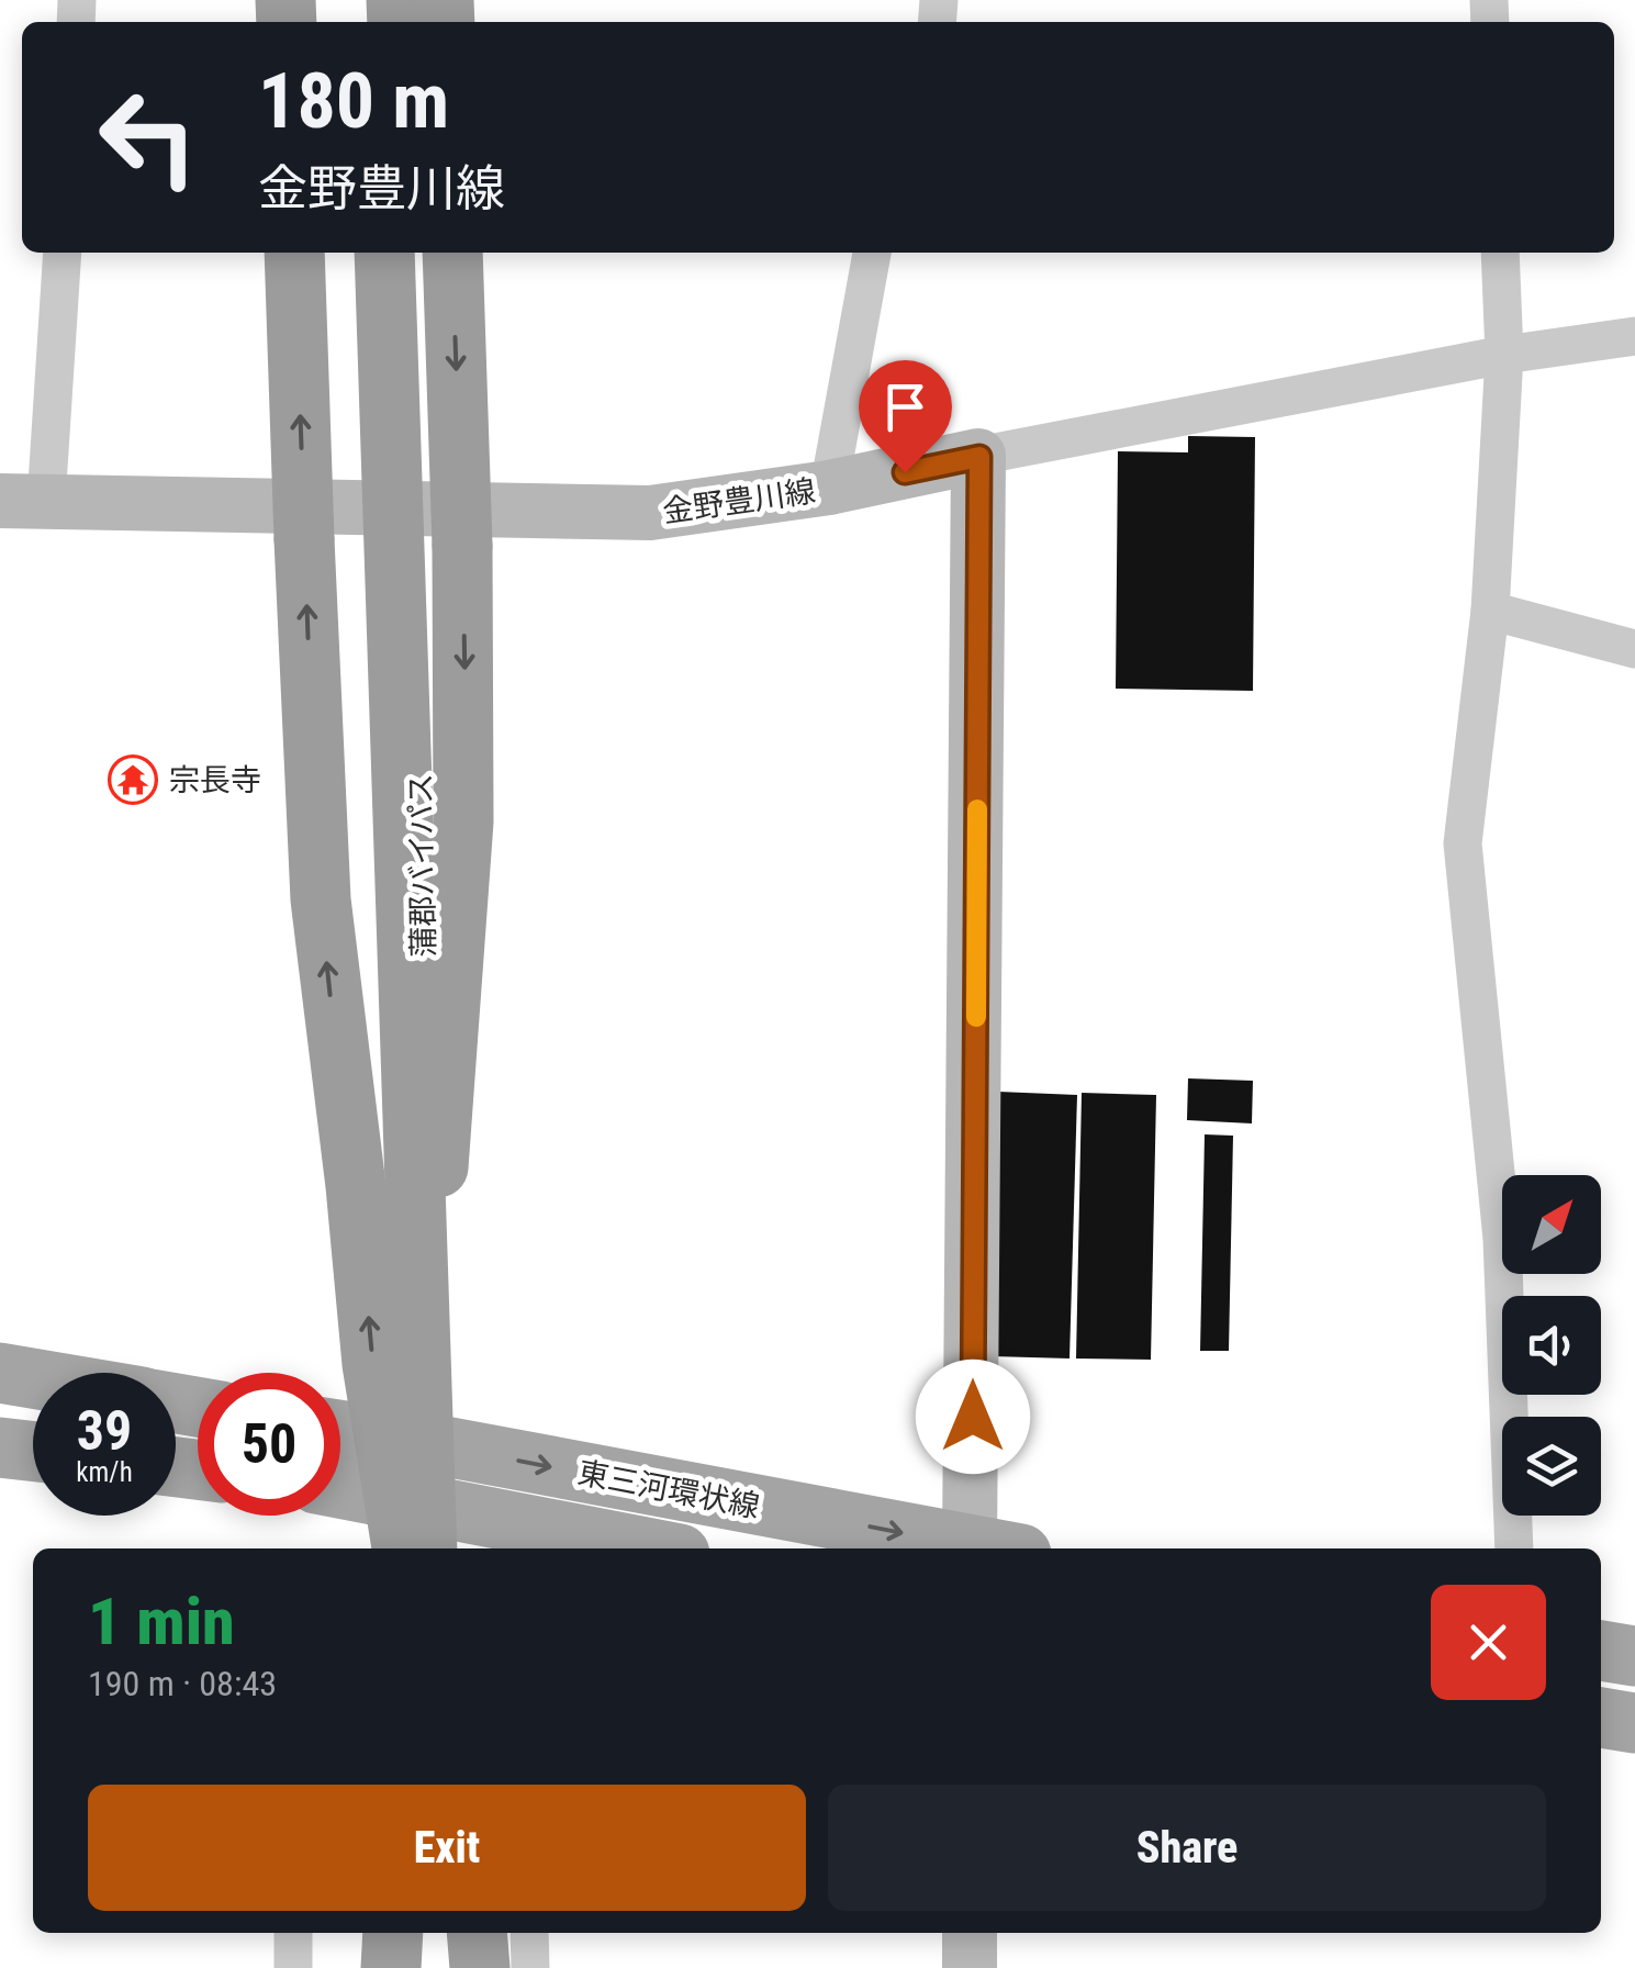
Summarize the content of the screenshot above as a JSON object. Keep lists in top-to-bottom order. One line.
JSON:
{"streets":{"highway":["蒲郡バイパス"],"main road":["金野豊川線","東三河環状線"]},"crossings":[["蒲郡バイパス","東三河環状線"]],"places":{"temple":["宗長寺"]},"north":"top right","page":{"turn":["180 m","金野豊川線"],"speed":"39 km/h","limit":"50","heading":["1 min","190 m · 08:43"],"buttons":["Exit","Share"]}}
